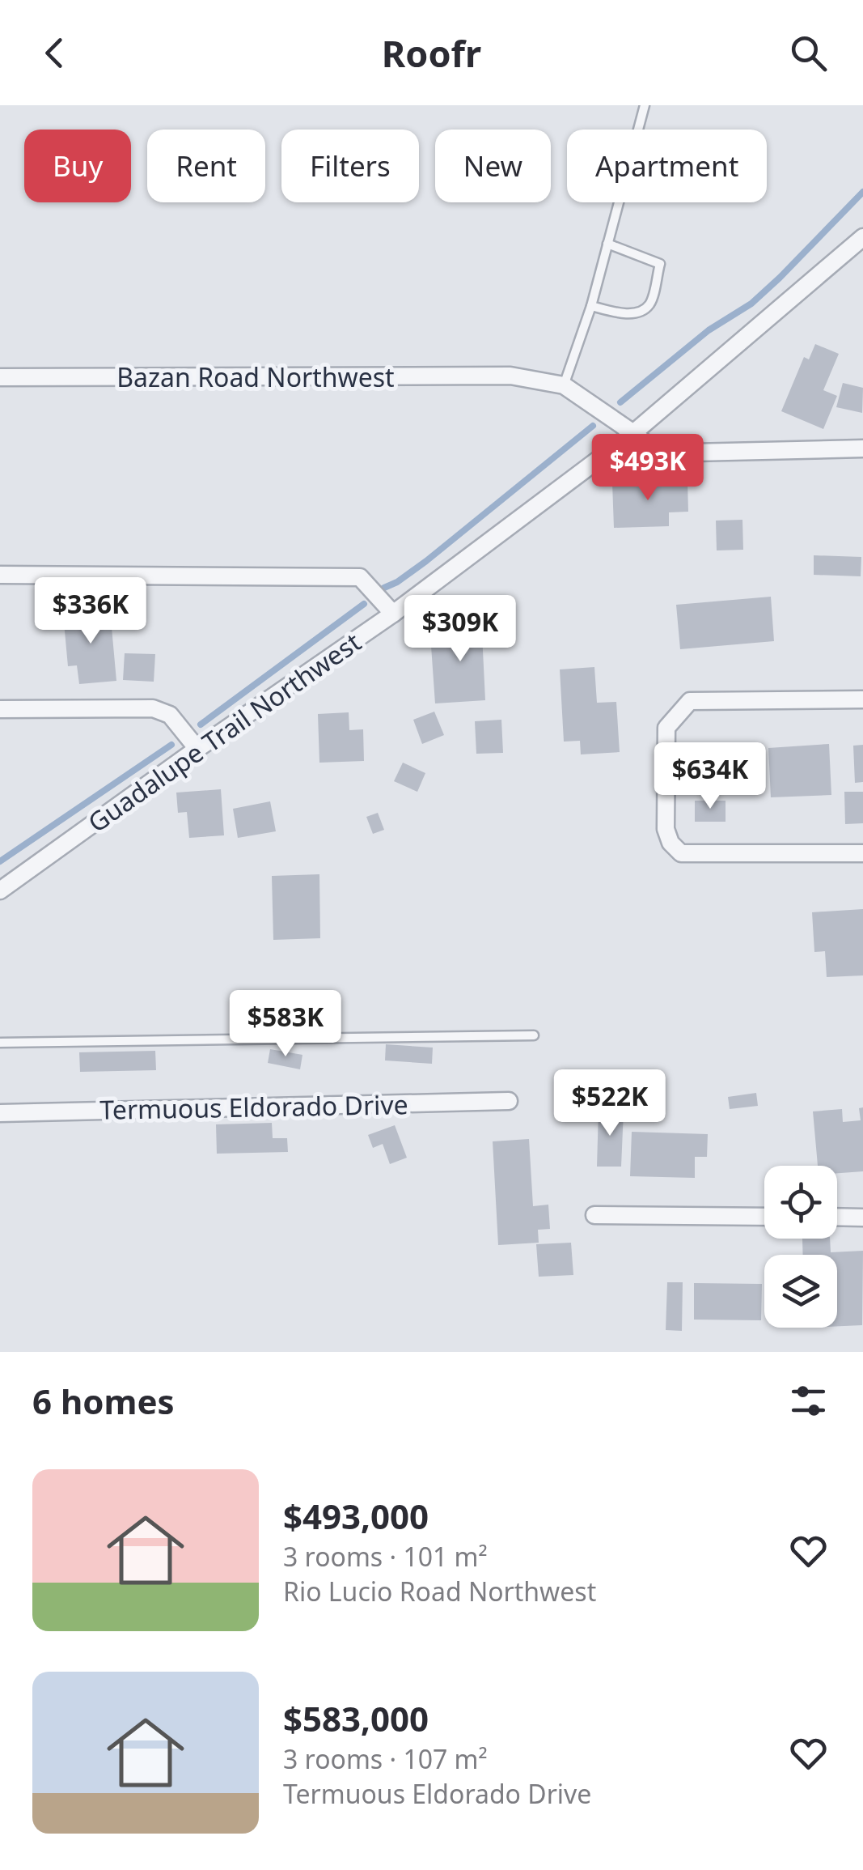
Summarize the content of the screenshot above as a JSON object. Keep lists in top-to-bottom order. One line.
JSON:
{"streets":{"street":["Bazan Road Northwest","Guadalupe Trail Northwest","Termuous Eldorado Drive"]},"page":{"header":"Roofr","chip":["Buy","Rent","Filters","New","Apartment"],"price":["$493K","$336K","$309K","$634K","$583K","$522K"],"heading":"6 homes","list":[{"name":"$493,000","note":"3 rooms · 101 m² · Rio Lucio Road Northwest"},{"name":"$583,000","note":"3 rooms · 107 m² · Termuous Eldorado Drive"}]}}
